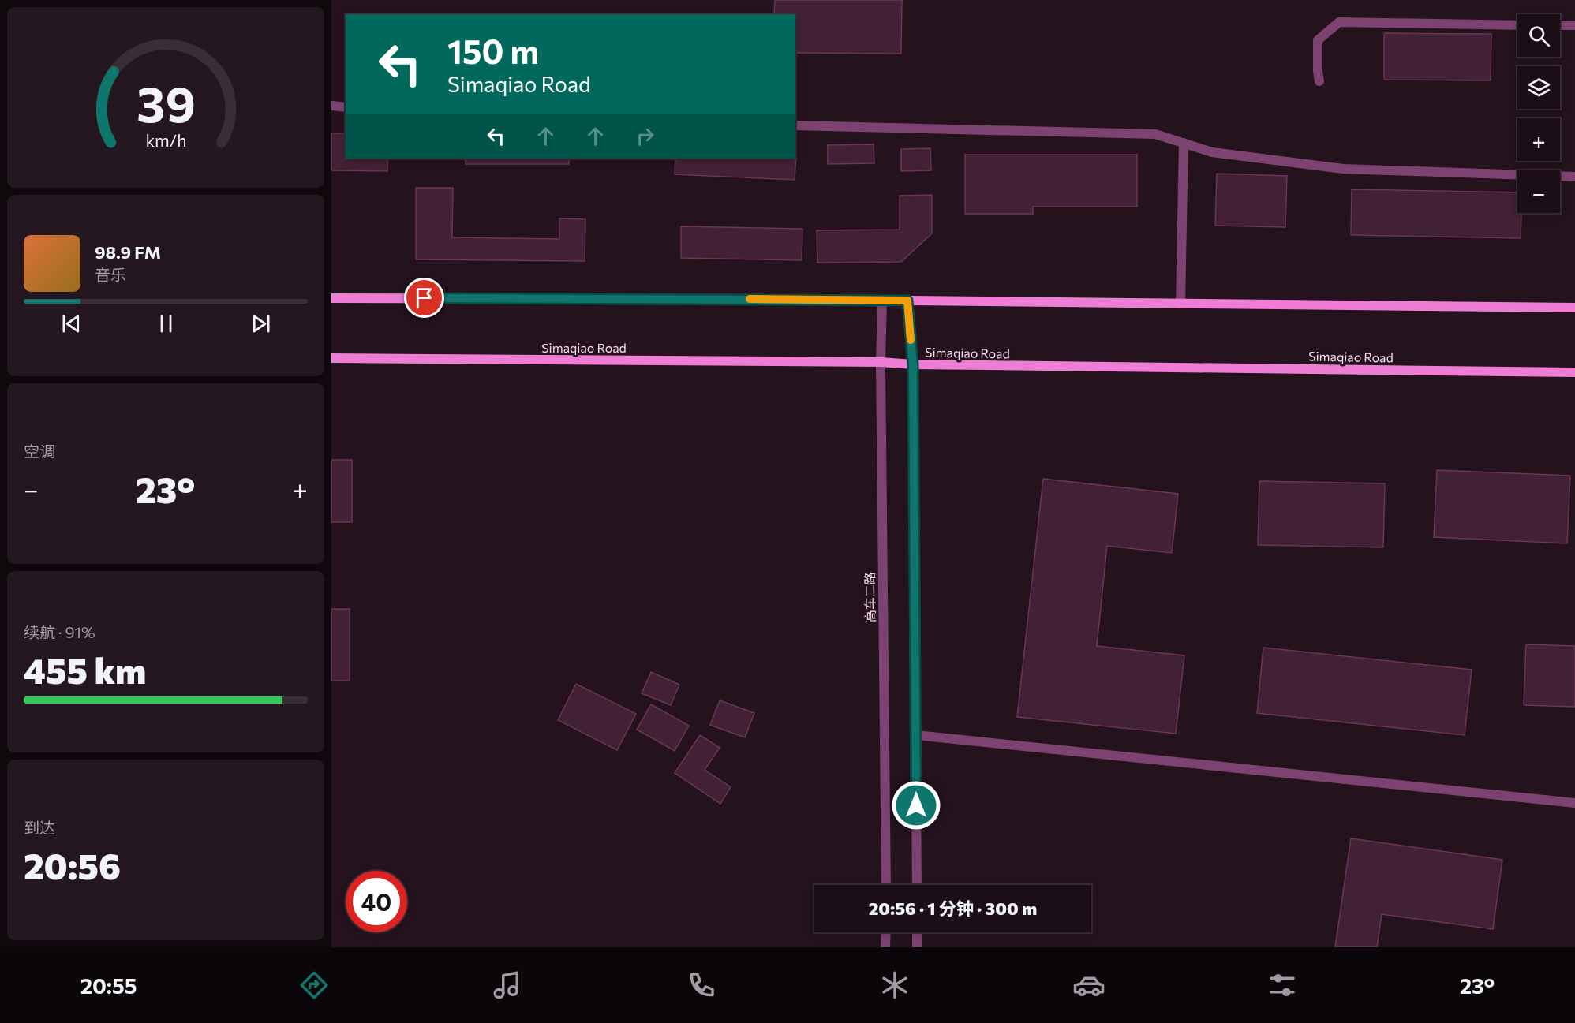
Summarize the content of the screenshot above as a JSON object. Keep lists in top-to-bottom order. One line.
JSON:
{"streets":{"main road":["Simaqiao Road"],"street":["高车二路"]},"crossings":[["Simaqiao Road","高车二路"]],"page":{"map_buttons":["+","−"],"turn":["150 m","Simaqiao Road"],"song":["98.9 FM","音乐"],"tile":["空调",["续航 · 91%","455 km"],["到达","20:56"]],"heat":["−","23°","+"],"limit":"40","trip":"20:56 · 1 分钟 · 300 m","tabs":["20:55","23°"],"gauge":["39","km/h"]}}
